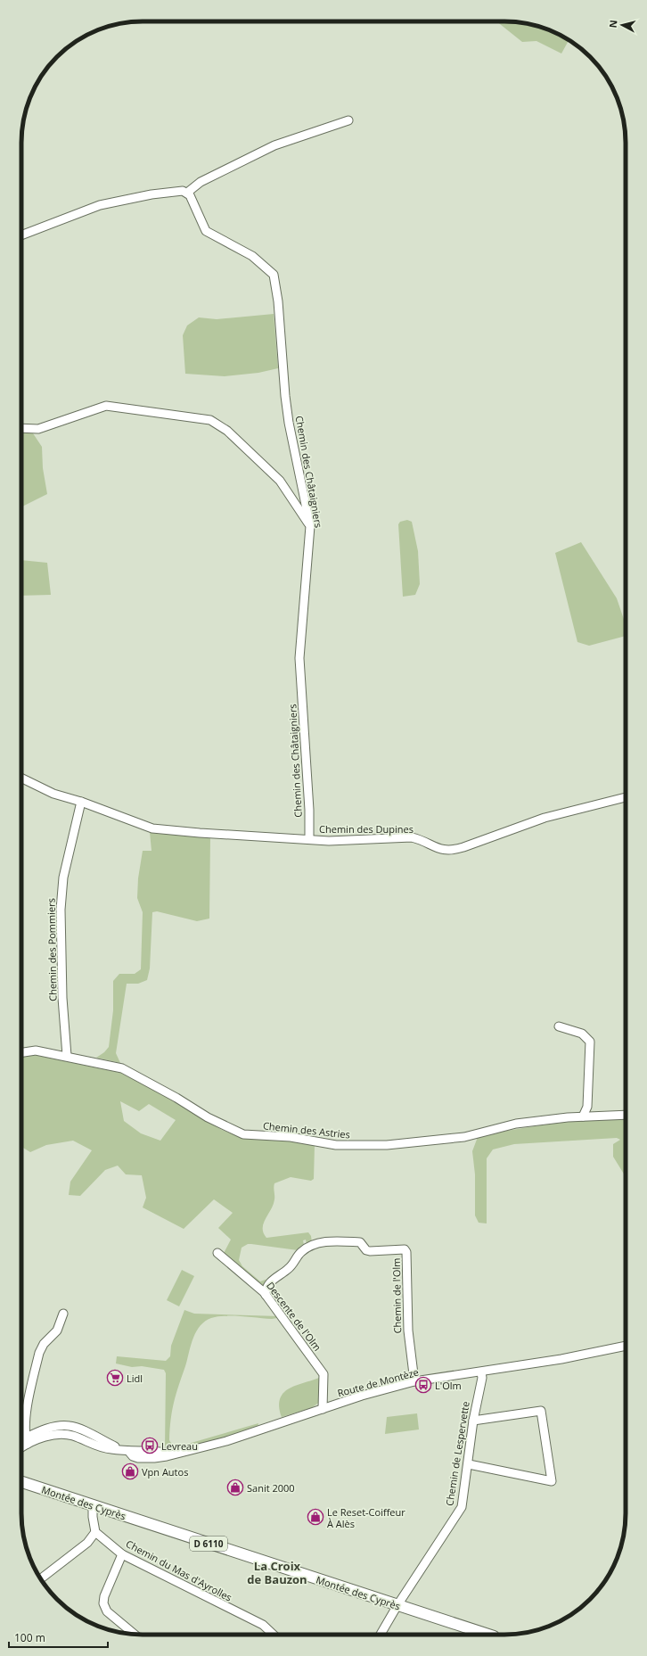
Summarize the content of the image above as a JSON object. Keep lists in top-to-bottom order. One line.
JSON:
{"streets":{"main road":["Montée des Cyprès","D 6110"],"street":["Chemin des Châtaigniers","Chemin des Dupines","Chemin des Pommiers","Chemin des Astries","Chemin de l'Olm","Descente de l'Olm","Route de Montèze","Chemin de Lespervette","Chemin du Mas d'Ayrolles"]},"crossings":[["Chemin des Châtaigniers","Chemin des Dupines"],["Chemin des Dupines","Chemin des Pommiers"],["Chemin des Pommiers","Chemin des Astries"],["Chemin de l'Olm","Descente de l'Olm"],["Chemin de l'Olm","Route de Montèze"],["Descente de l'Olm","Route de Montèze"],["Route de Montèze","Chemin de Lespervette"],["Chemin de Lespervette","Montée des Cyprès"]],"districts":["La Croix de Bauzon"],"places":{"supermarket":["Lidl"],"bus stop":["L'Olm","Levreau"],"shop":["Vpn Autos","Sanit 2000","Le Reset-Coiffeur À Alès"]},"scale_bar":"100 m","north":"left"}
